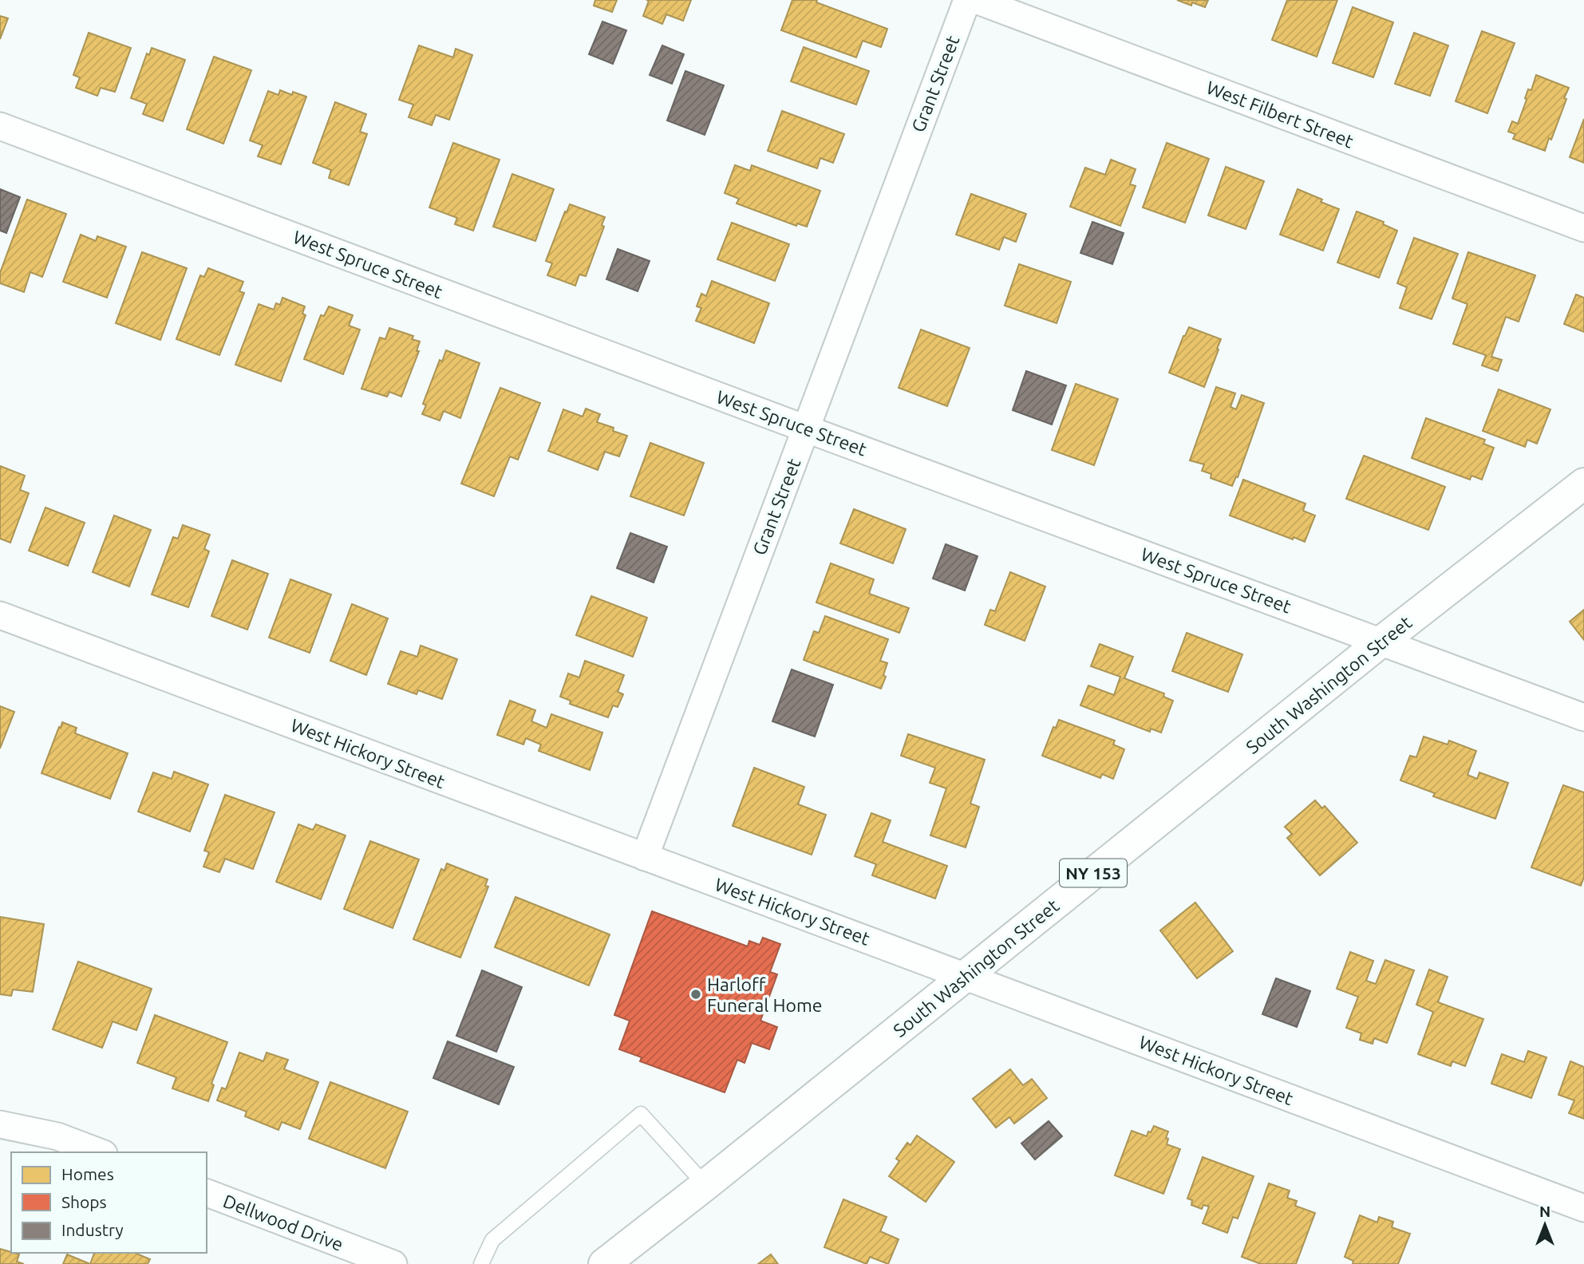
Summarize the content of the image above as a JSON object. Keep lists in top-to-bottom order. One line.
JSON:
{"streets":{"main road":["South Washington Street","NY 153"],"street":["Grant Street","West Filbert Street","West Spruce Street","West Hickory Street","Dellwood Drive"]},"crossings":[["Grant Street","West Spruce Street"],["Grant Street","West Hickory Street"],["West Spruce Street","South Washington Street"],["South Washington Street","West Hickory Street"]],"places":["Harloff Funeral Home"],"legend":["Homes","Shops","Industry"],"north":"top"}
